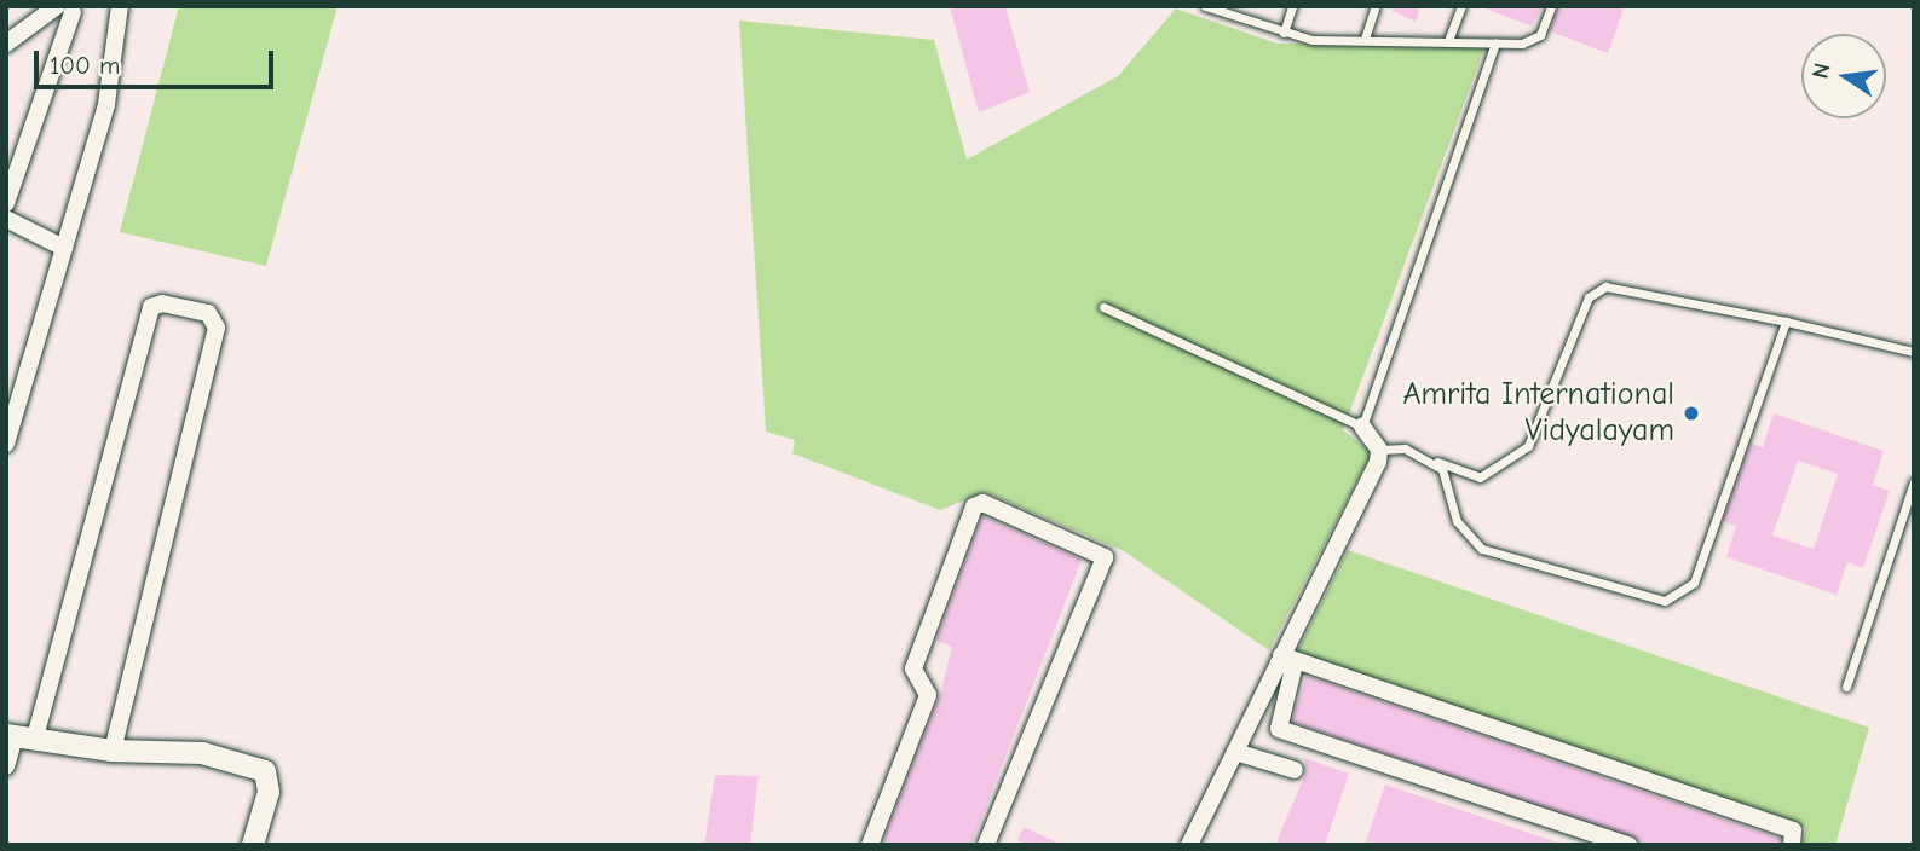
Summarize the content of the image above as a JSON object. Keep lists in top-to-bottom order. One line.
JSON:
{"places":["Amrita International Vidyalayam"],"scale_bar":"100 m","north":"left"}
